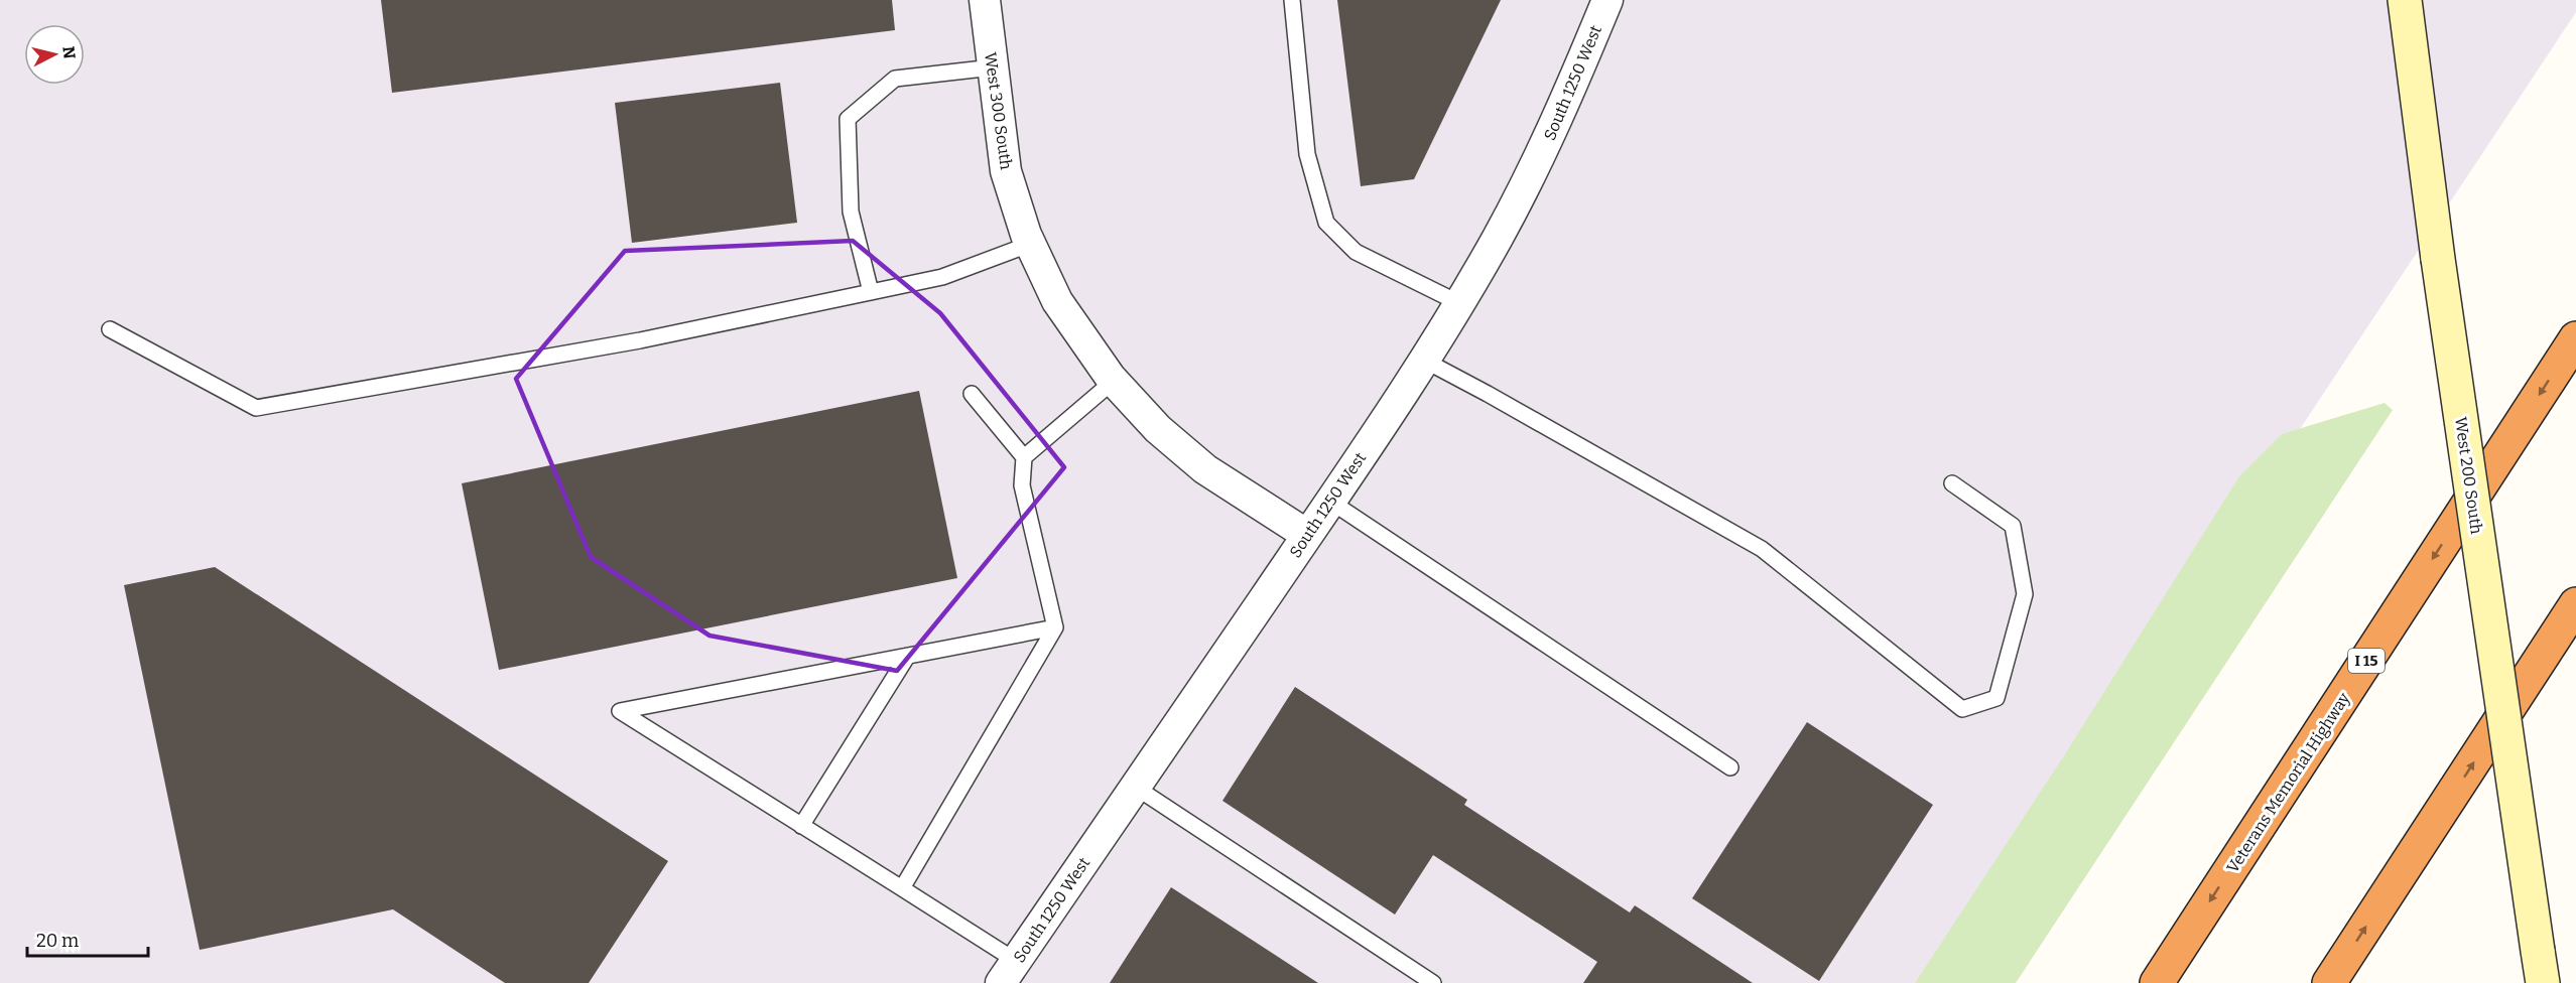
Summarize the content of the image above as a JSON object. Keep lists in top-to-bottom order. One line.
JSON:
{"streets":{"highway":["I 15","Veterans Memorial Highway"],"street":["South 1250 West","West 300 South","West 200 South"]},"crossings":[["South 1250 West","West 300 South"]],"scale_bar":"20 m","north":"right"}
